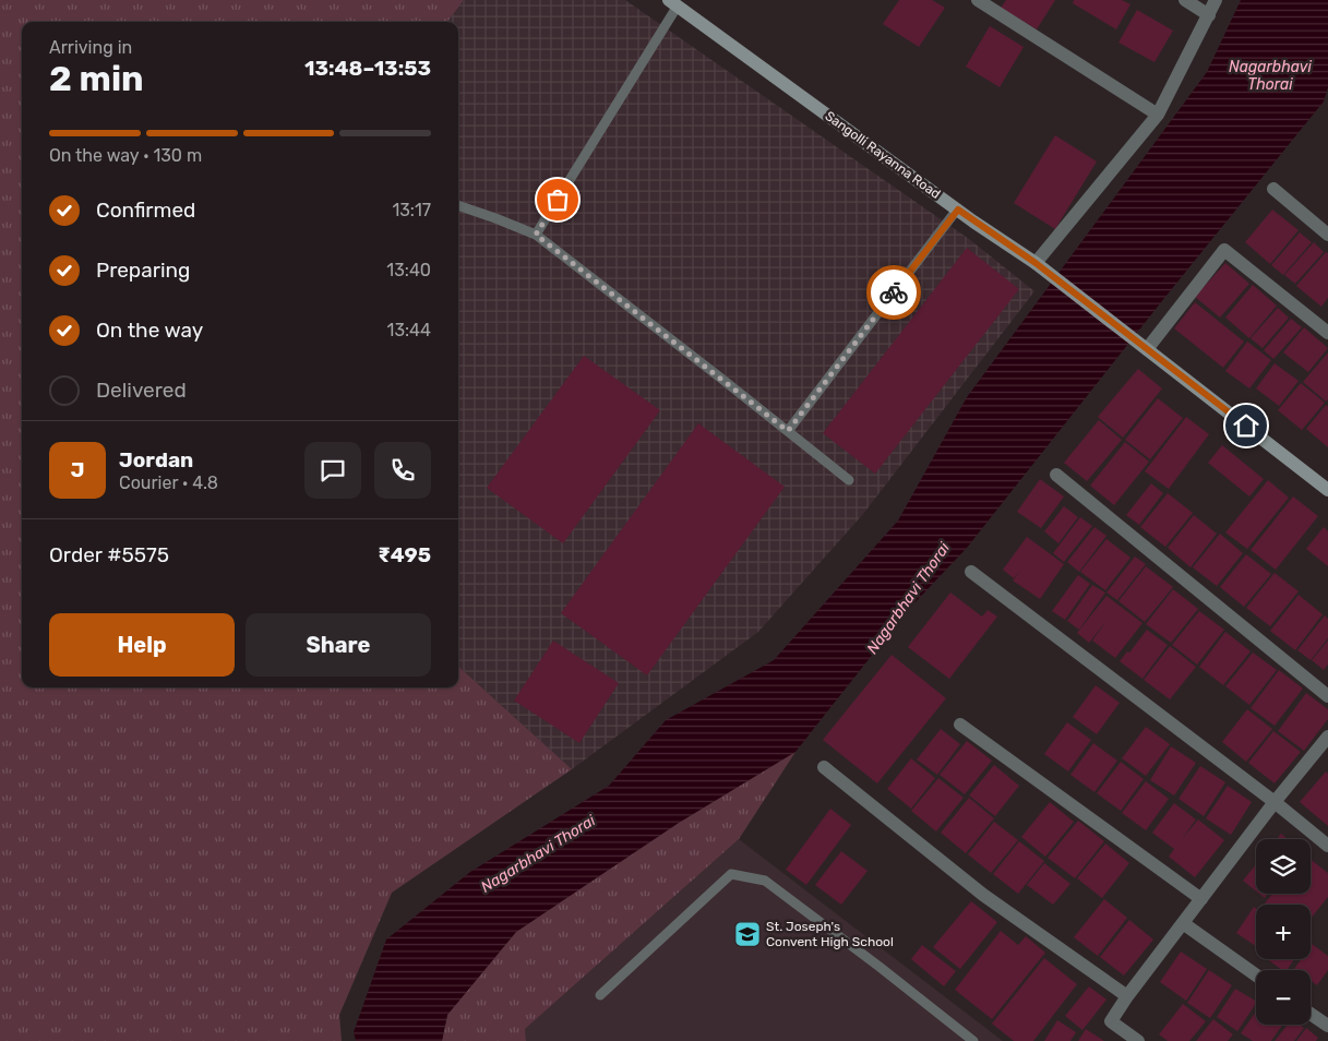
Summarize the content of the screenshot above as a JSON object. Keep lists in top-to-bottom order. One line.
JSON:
{"streets":{"street":["Sangolli Rayanna Road"]},"water":["Nagarbhavi Thorai"],"places":{"school or university":["St. Joseph's Convent High School"]},"page":{"heading":["2 min","Arriving in","13:48–13:53"],"panel":["Jordan","Courier · 4.8","Order #5575","₹495"],"bar":"On the way · 130 m","list":[["Confirmed","13:17"],["Preparing","13:40"],["On the way","13:44"],"Delivered"],"round":"J","buttons":["Help","Share"],"map_buttons":["+","−"]}}
